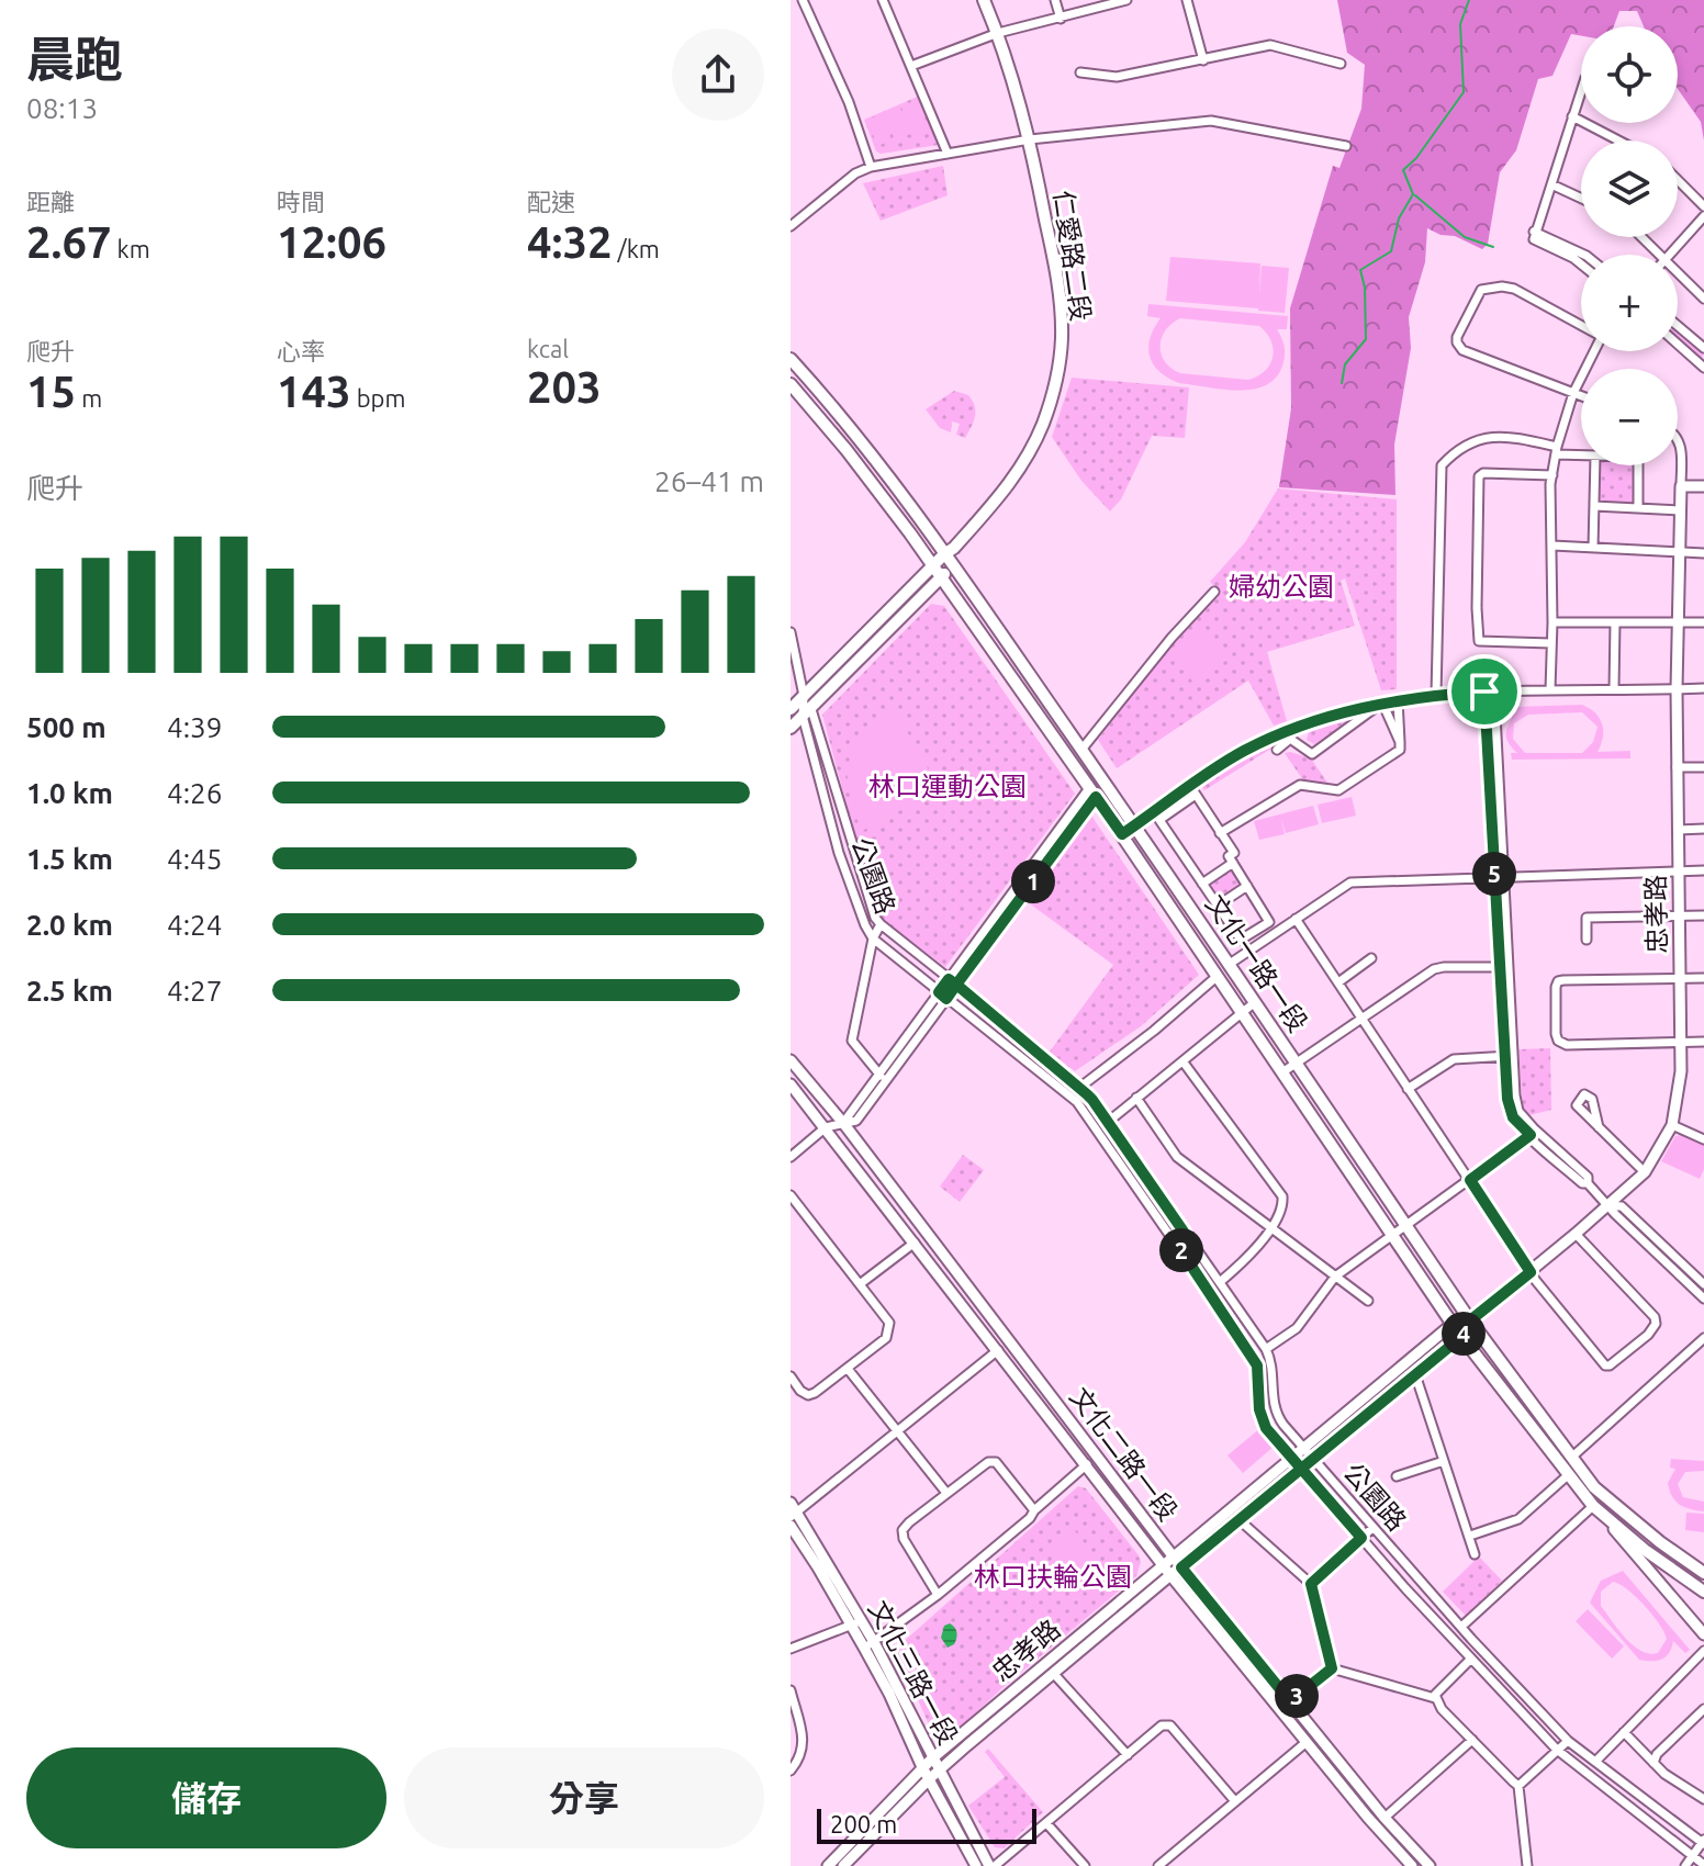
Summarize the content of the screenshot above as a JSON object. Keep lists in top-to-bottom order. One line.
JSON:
{"streets":{"main road":["仁愛路二段","文化一路一段"],"street":["公園路","忠孝路","文化二路一段","文化三路一段"]},"crossings":[["仁愛路二段","公園路"],["仁愛路二段","文化一路一段"],["公園路","忠孝路"],["忠孝路","文化一路一段"],["忠孝路","文化二路一段"],["忠孝路","文化三路一段"]],"parks":["婦幼公園","林口運動公園","林口扶輪公園"],"scale_bar":"200 m","page":{"heading":["晨跑","08:13"],"map_buttons":["+","−"],"stats":[["距離","2.67 km"],["時間","12:06"],["配速","4:32 /km"],["爬升","15 m"],["心率","143 bpm"],["kcal","203"]],"chart":["爬升","26–41 m"],"list":[{"name":"500 m","note":"4:39"},{"name":"1.0 km","note":"4:26"},{"name":"1.5 km","note":"4:45"},{"name":"2.0 km","note":"4:24"},{"name":"2.5 km","note":"4:27"}],"pins":["5","1","2","4","3"],"buttons":["儲存","分享"],"scale":"200 m"}}
